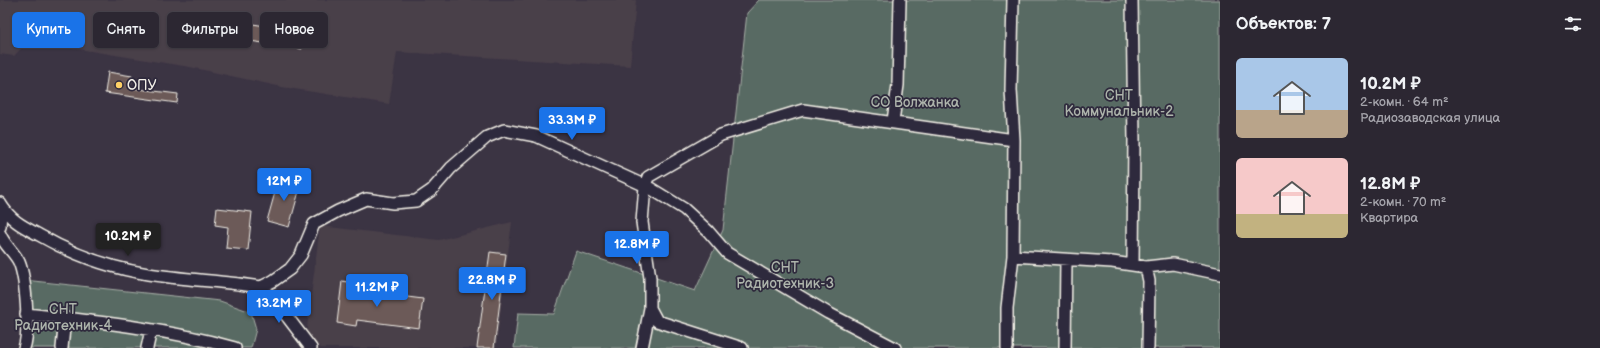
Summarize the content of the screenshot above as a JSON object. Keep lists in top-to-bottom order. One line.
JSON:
{"parks":["СНТ Коммунальник-2","СО Волжанка","СНТ Радиотехник-3","СНТ Радиотехник-4"],"places":["ОПУ"],"page":{"heading":"Объектов: 7","chip":["Купить","Снять","Фильтры","Новое"],"list":[{"name":"10.2M ₽","note":"2-комн. · 64 m² · Радиозаводская улица"},{"name":"12.8M ₽","note":"2-комн. · 70 m² · Квартира"}],"price":["33.3M ₽","12M ₽","10.2M ₽","12.8M ₽","22.8M ₽","11.2M ₽","13.2M ₽"]}}
